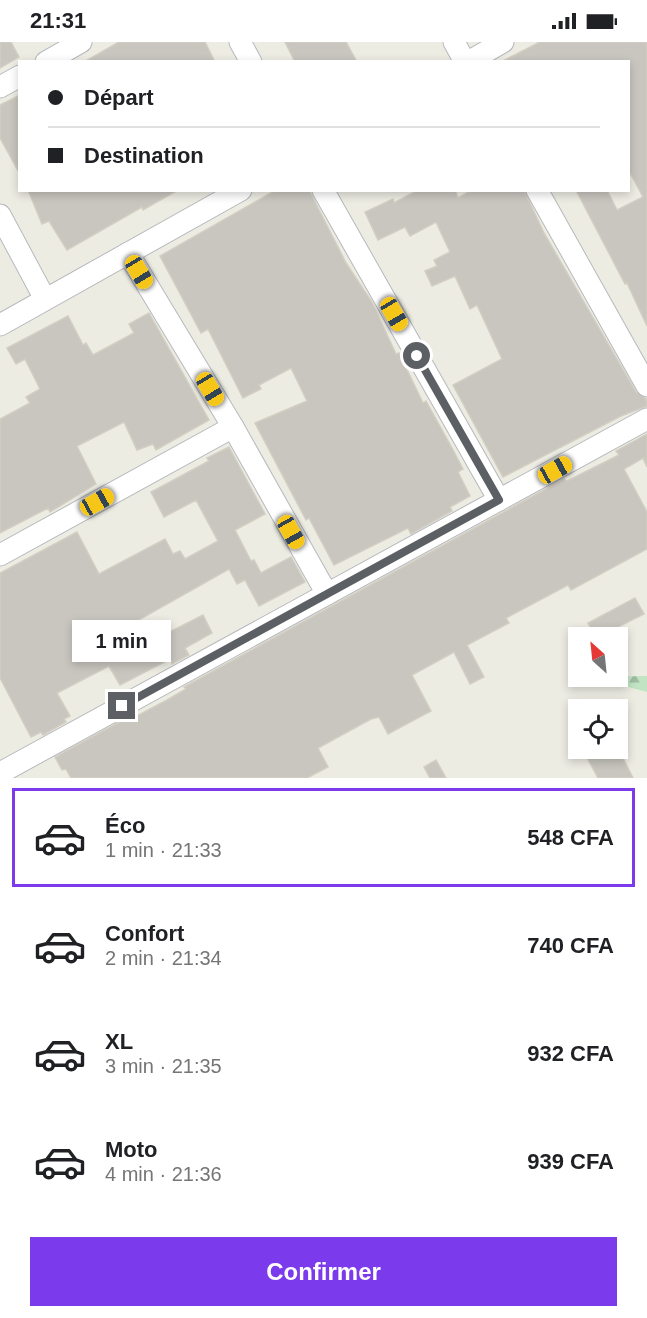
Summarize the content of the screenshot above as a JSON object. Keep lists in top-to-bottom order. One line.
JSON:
{"north":"top left","page":{"status":"21:31","banner":["Départ","Destination"],"bubble":"1 min","list":[{"name":"Éco","note":"1 min · 21:33","value":"548 CFA"},{"name":"Confort","note":"2 min · 21:34","value":"740 CFA"},{"name":"XL","note":"3 min · 21:35","value":"932 CFA"},{"name":"Moto","note":"4 min · 21:36","value":"939 CFA"}],"buttons":"Confirmer"}}
